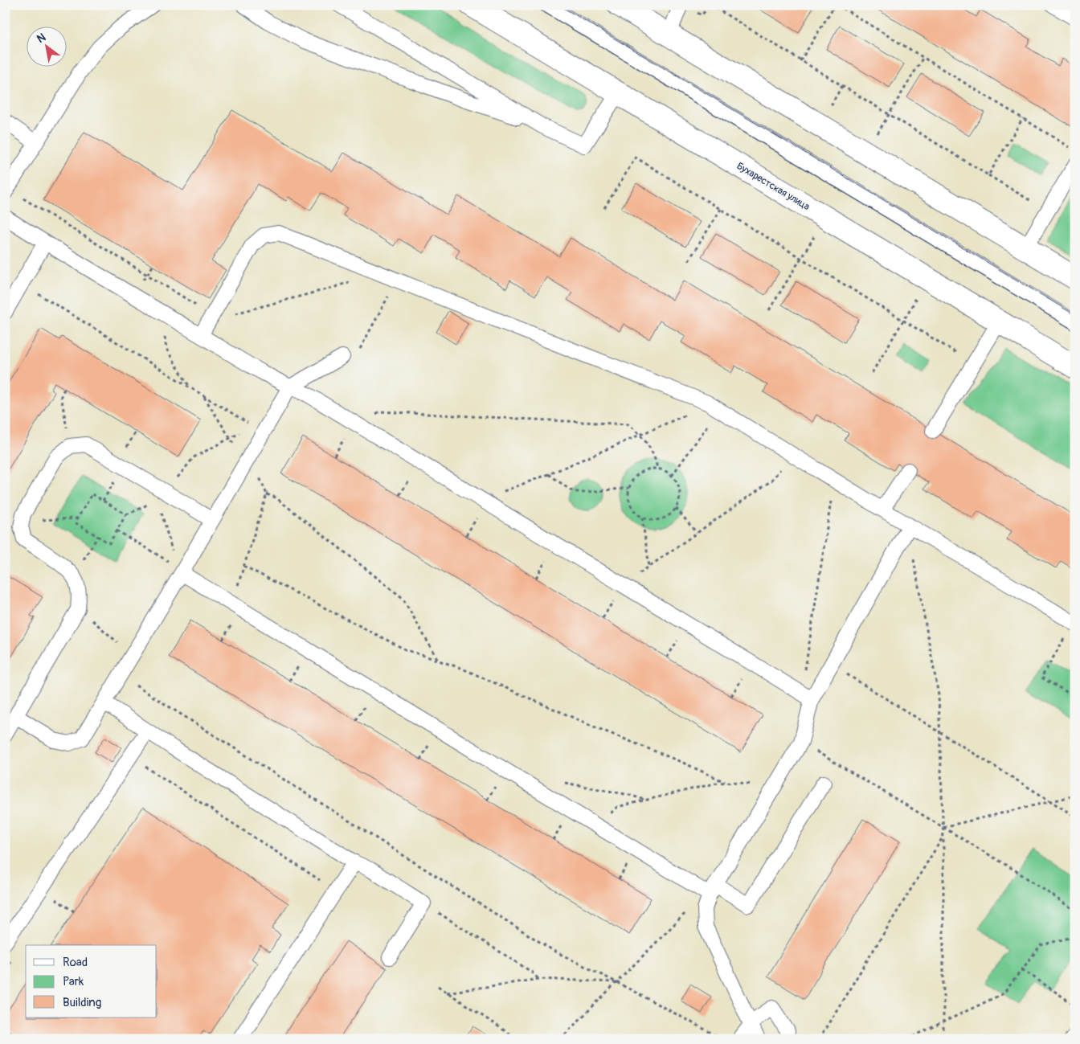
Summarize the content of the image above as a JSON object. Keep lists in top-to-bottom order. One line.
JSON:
{"streets":{"main road":["Бухарестская улица"]},"legend":["Road","Park","Building"],"north":"top left"}
